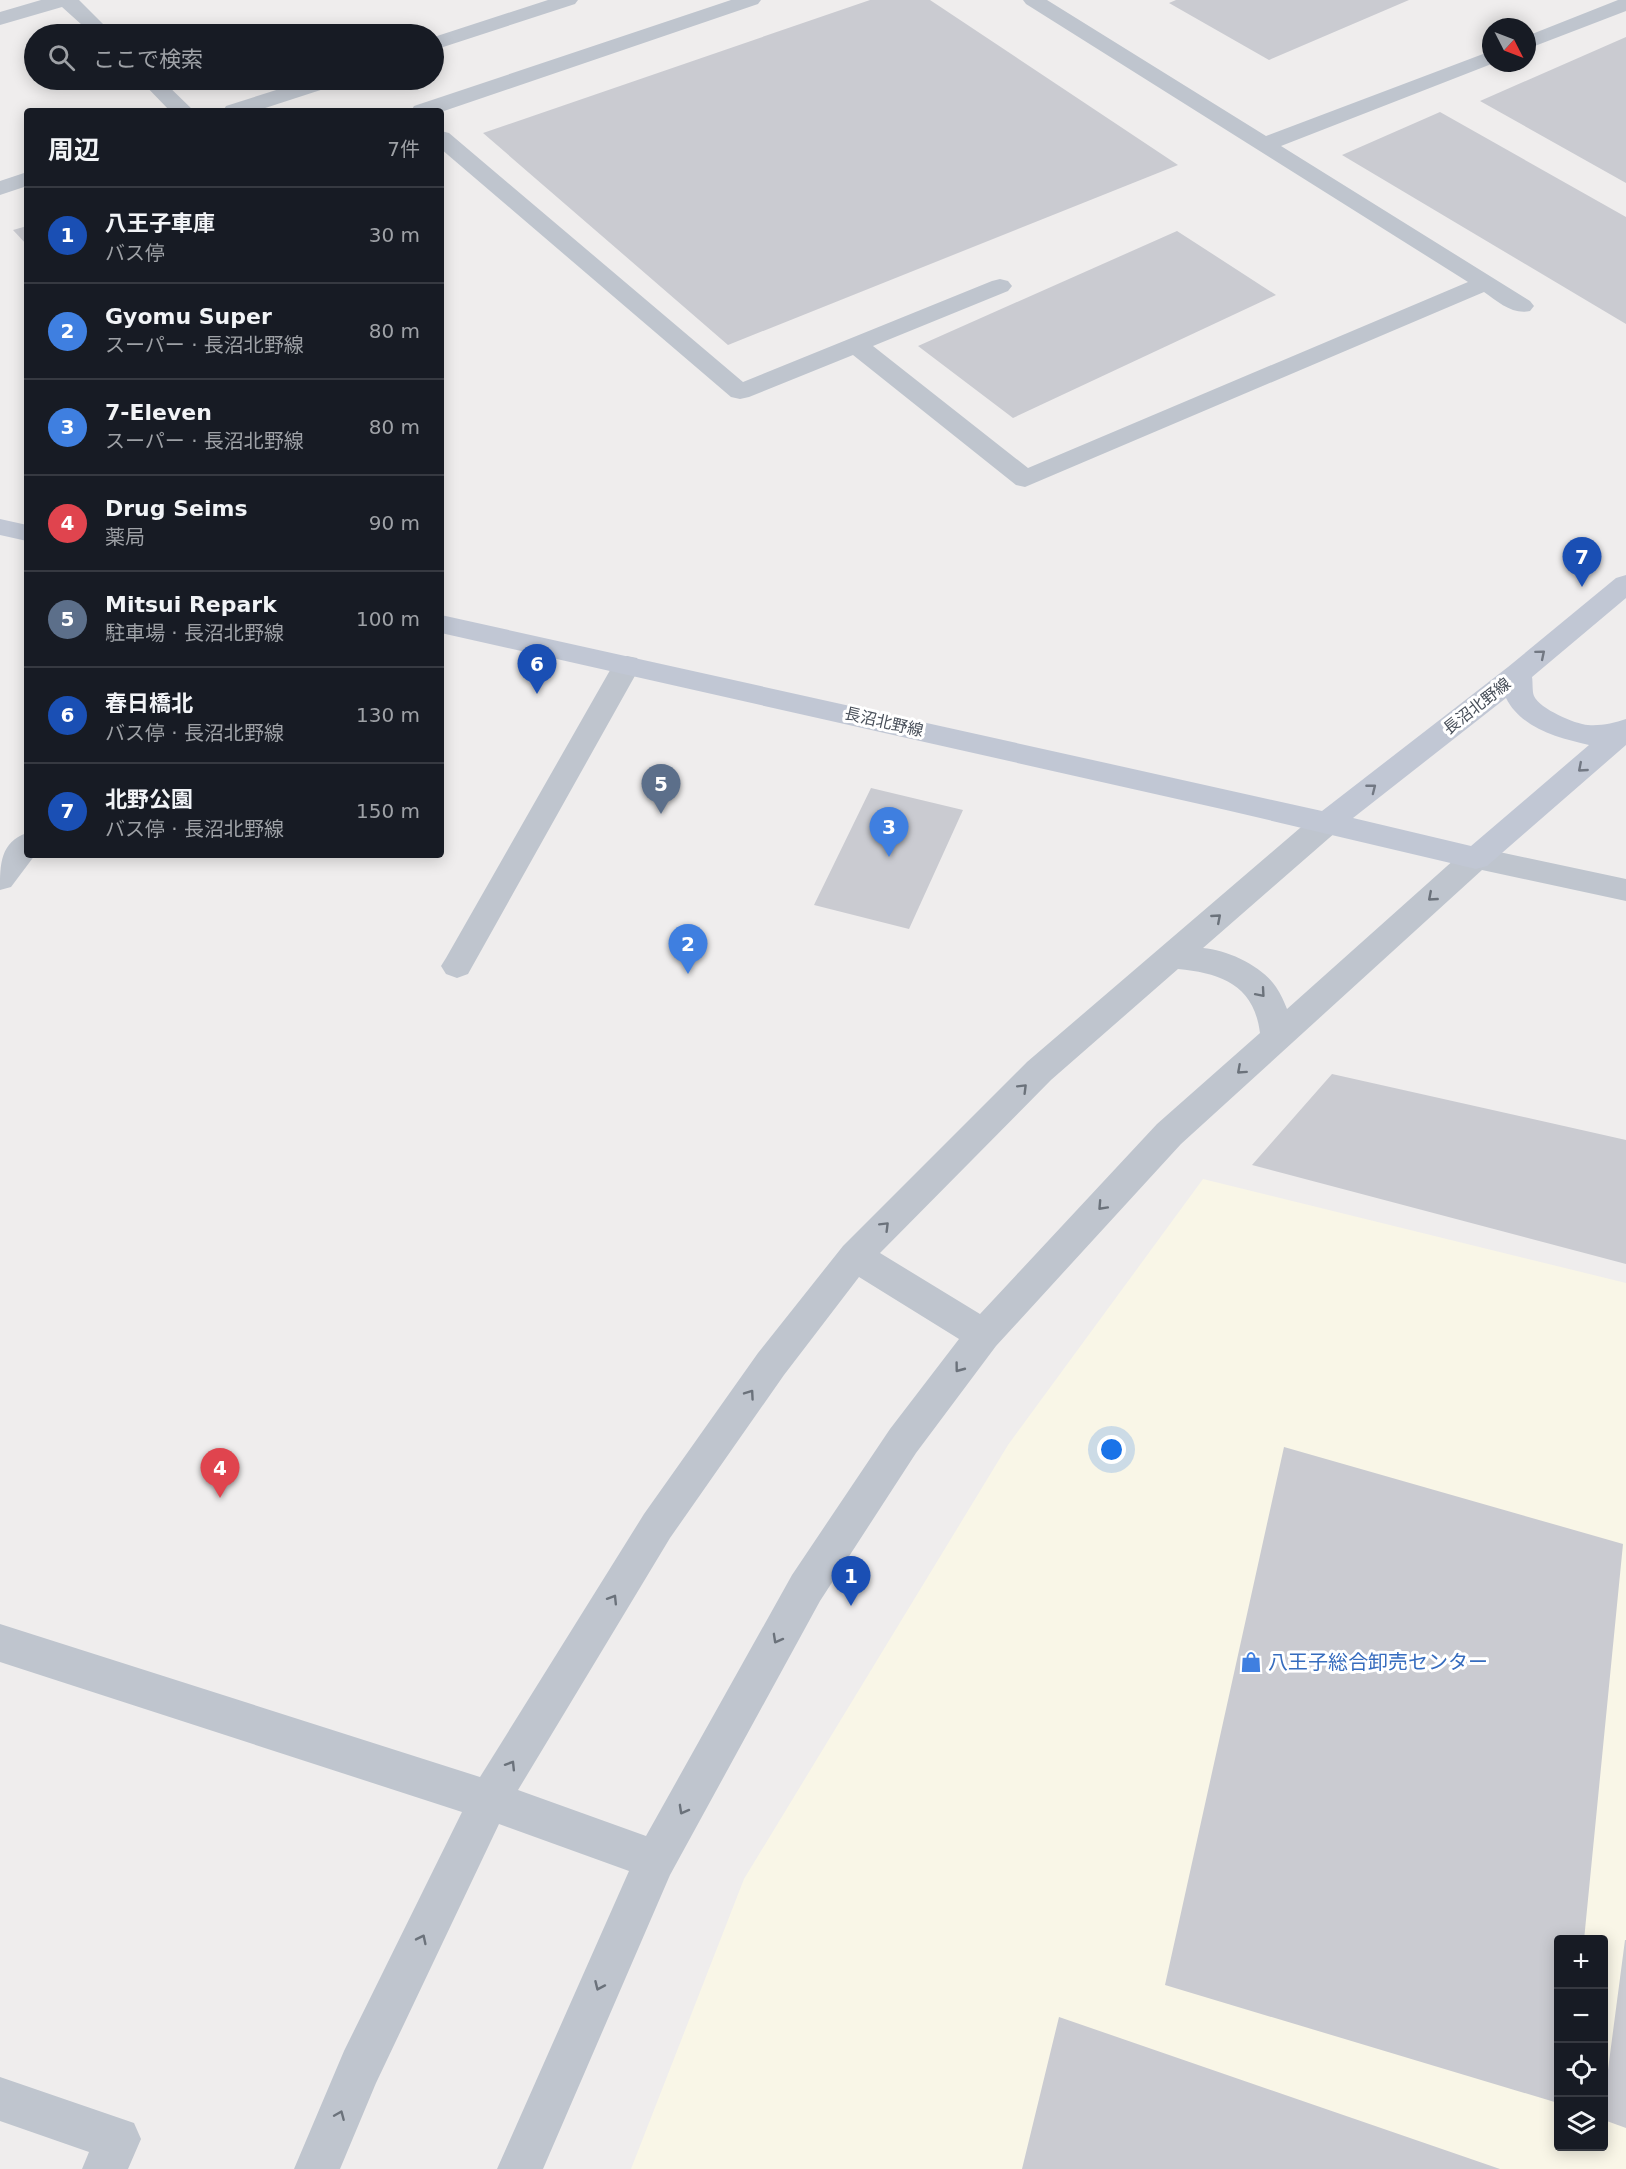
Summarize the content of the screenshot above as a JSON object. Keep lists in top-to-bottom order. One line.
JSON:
{"streets":{"main road":["長沼北野線"]},"places":{"shop":["八王子総合卸売センター"]},"north":"bottom right","page":{"search":"ここで検索","heading":["周辺","7件"],"list":[{"mark":"1","name":"八王子車庫","note":"バス停","value":"30 m"},{"mark":"2","name":"Gyomu Super","note":"スーパー · 長沼北野線","value":"80 m"},{"mark":"3","name":"7-Eleven","note":"スーパー · 長沼北野線","value":"80 m"},{"mark":"4","name":"Drug Seims","note":"薬局","value":"90 m"},{"mark":"5","name":"Mitsui Repark","note":"駐車場 · 長沼北野線","value":"100 m"},{"mark":"6","name":"春日橋北","note":"バス停 · 長沼北野線","value":"130 m"},{"mark":"7","name":"北野公園","note":"バス停 · 長沼北野線","value":"150 m"}],"pins":["7","6","5","3","2","4","1"],"map_buttons":["+","−"]}}
